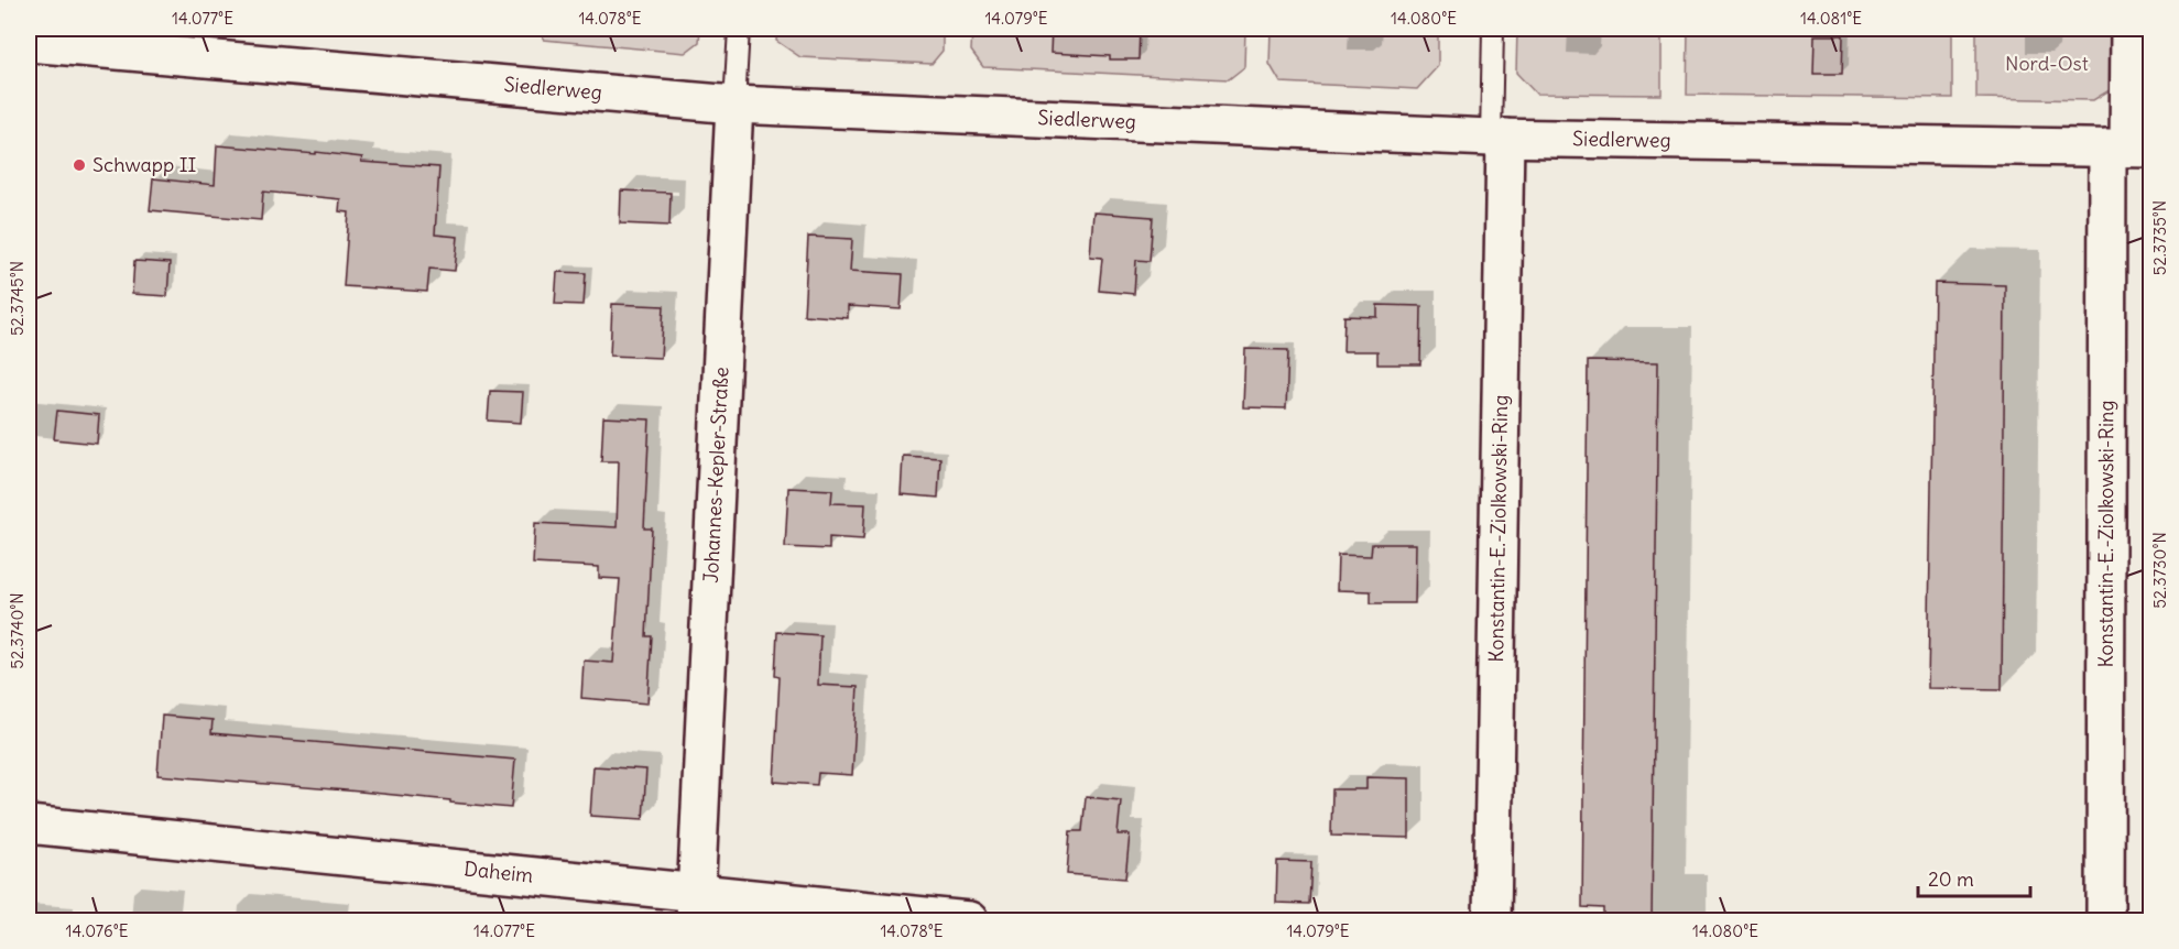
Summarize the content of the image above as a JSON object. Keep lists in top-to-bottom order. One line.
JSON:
{"streets":{"street":["Siedlerweg","Johannes-Kepler-Straße","Konstantin-E.-Ziolkowski-Ring","Daheim"]},"crossings":[["Siedlerweg","Johannes-Kepler-Straße"],["Siedlerweg","Konstantin-E.-Ziolkowski-Ring"],["Johannes-Kepler-Straße","Daheim"]],"parks":["Nord-Ost"],"places":["Schwapp II"],"scale_bar":"20 m","coordinates":["14.077°E","14.078°E","14.079°E","14.080°E","14.081°E","52.3735°N","52.3745°N","52.3730°N","52.3740°N","14.076°E"]}
